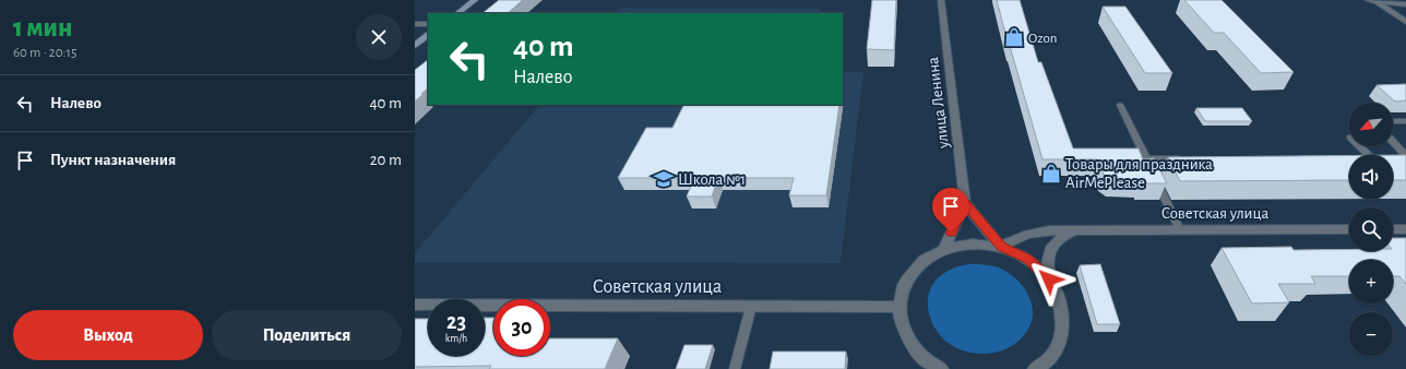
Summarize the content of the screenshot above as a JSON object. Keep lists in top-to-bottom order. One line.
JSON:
{"streets":{"street":["улица Ленина","Советская улица"]},"places":{"shop":["Ozon","Товары для праздника AirMePlease"],"school or university":["Школа №1"]},"north":"bottom left","page":{"heading":["1 мин","60 m · 20:15"],"turn":["40 m","Налево"],"list":[{"name":"Налево","value":"40 m"},{"name":"Пункт назначения","value":"20 m"}],"map_buttons":["+","−"],"speed":"23 km/h","limit":"30","buttons":["Выход","Поделиться"]}}
